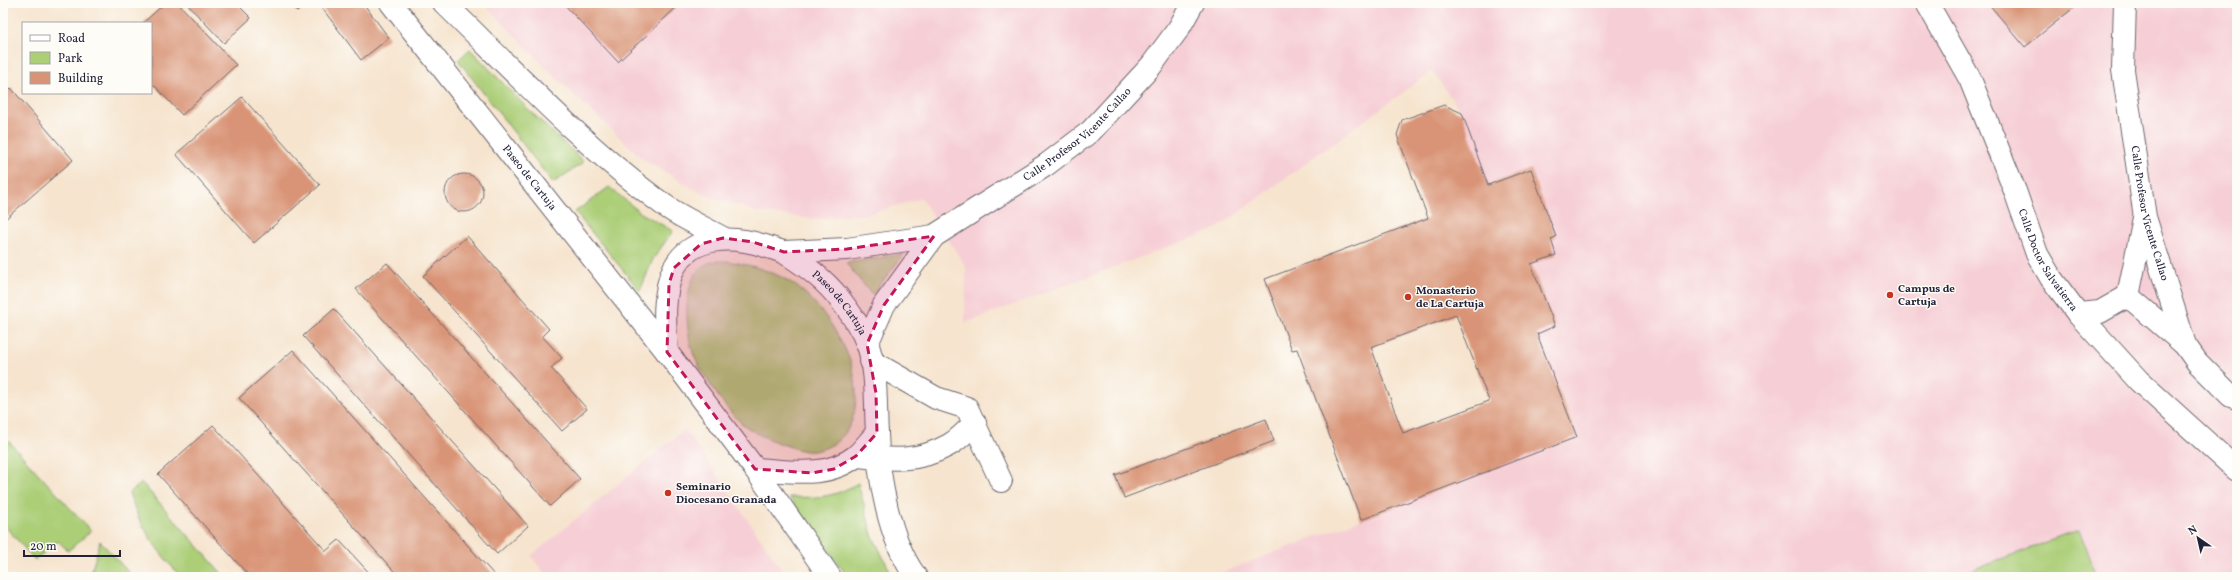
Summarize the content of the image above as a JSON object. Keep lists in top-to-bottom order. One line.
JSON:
{"streets":{"street":["Calle Profesor Vicente Callao","Paseo de Cartuja","Calle Doctor Salvatierra"]},"crossings":[["Calle Profesor Vicente Callao","Paseo de Cartuja"]],"places":["Campus de Cartuja","Monasterio de La Cartuja","Seminario Diocesano Granada"],"legend":["Road","Park","Building"],"scale_bar":"20 m","north":"top left"}
